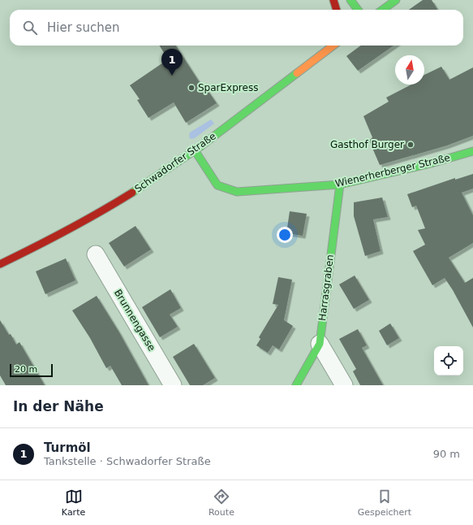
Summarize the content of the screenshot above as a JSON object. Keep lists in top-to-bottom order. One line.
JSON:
{"streets":{"street":["Schwadorfer Straße","Wienerherberger Straße","Harrasgraben","Brunnengasse"]},"crossings":[["Schwadorfer Straße","Wienerherberger Straße"],["Wienerherberger Straße","Harrasgraben"]],"places":["SparExpress","Gasthof Burger"],"scale_bar":"20 m","north":"top","page":{"search":"Hier suchen","pins":"1","scale":"20 m","heading":"In der Nähe","list":[{"mark":"1","name":"Turmöl","note":"Tankstelle · Schwadorfer Straße","value":"90 m"}],"nav":["Karte","Route","Gespeichert"]}}
